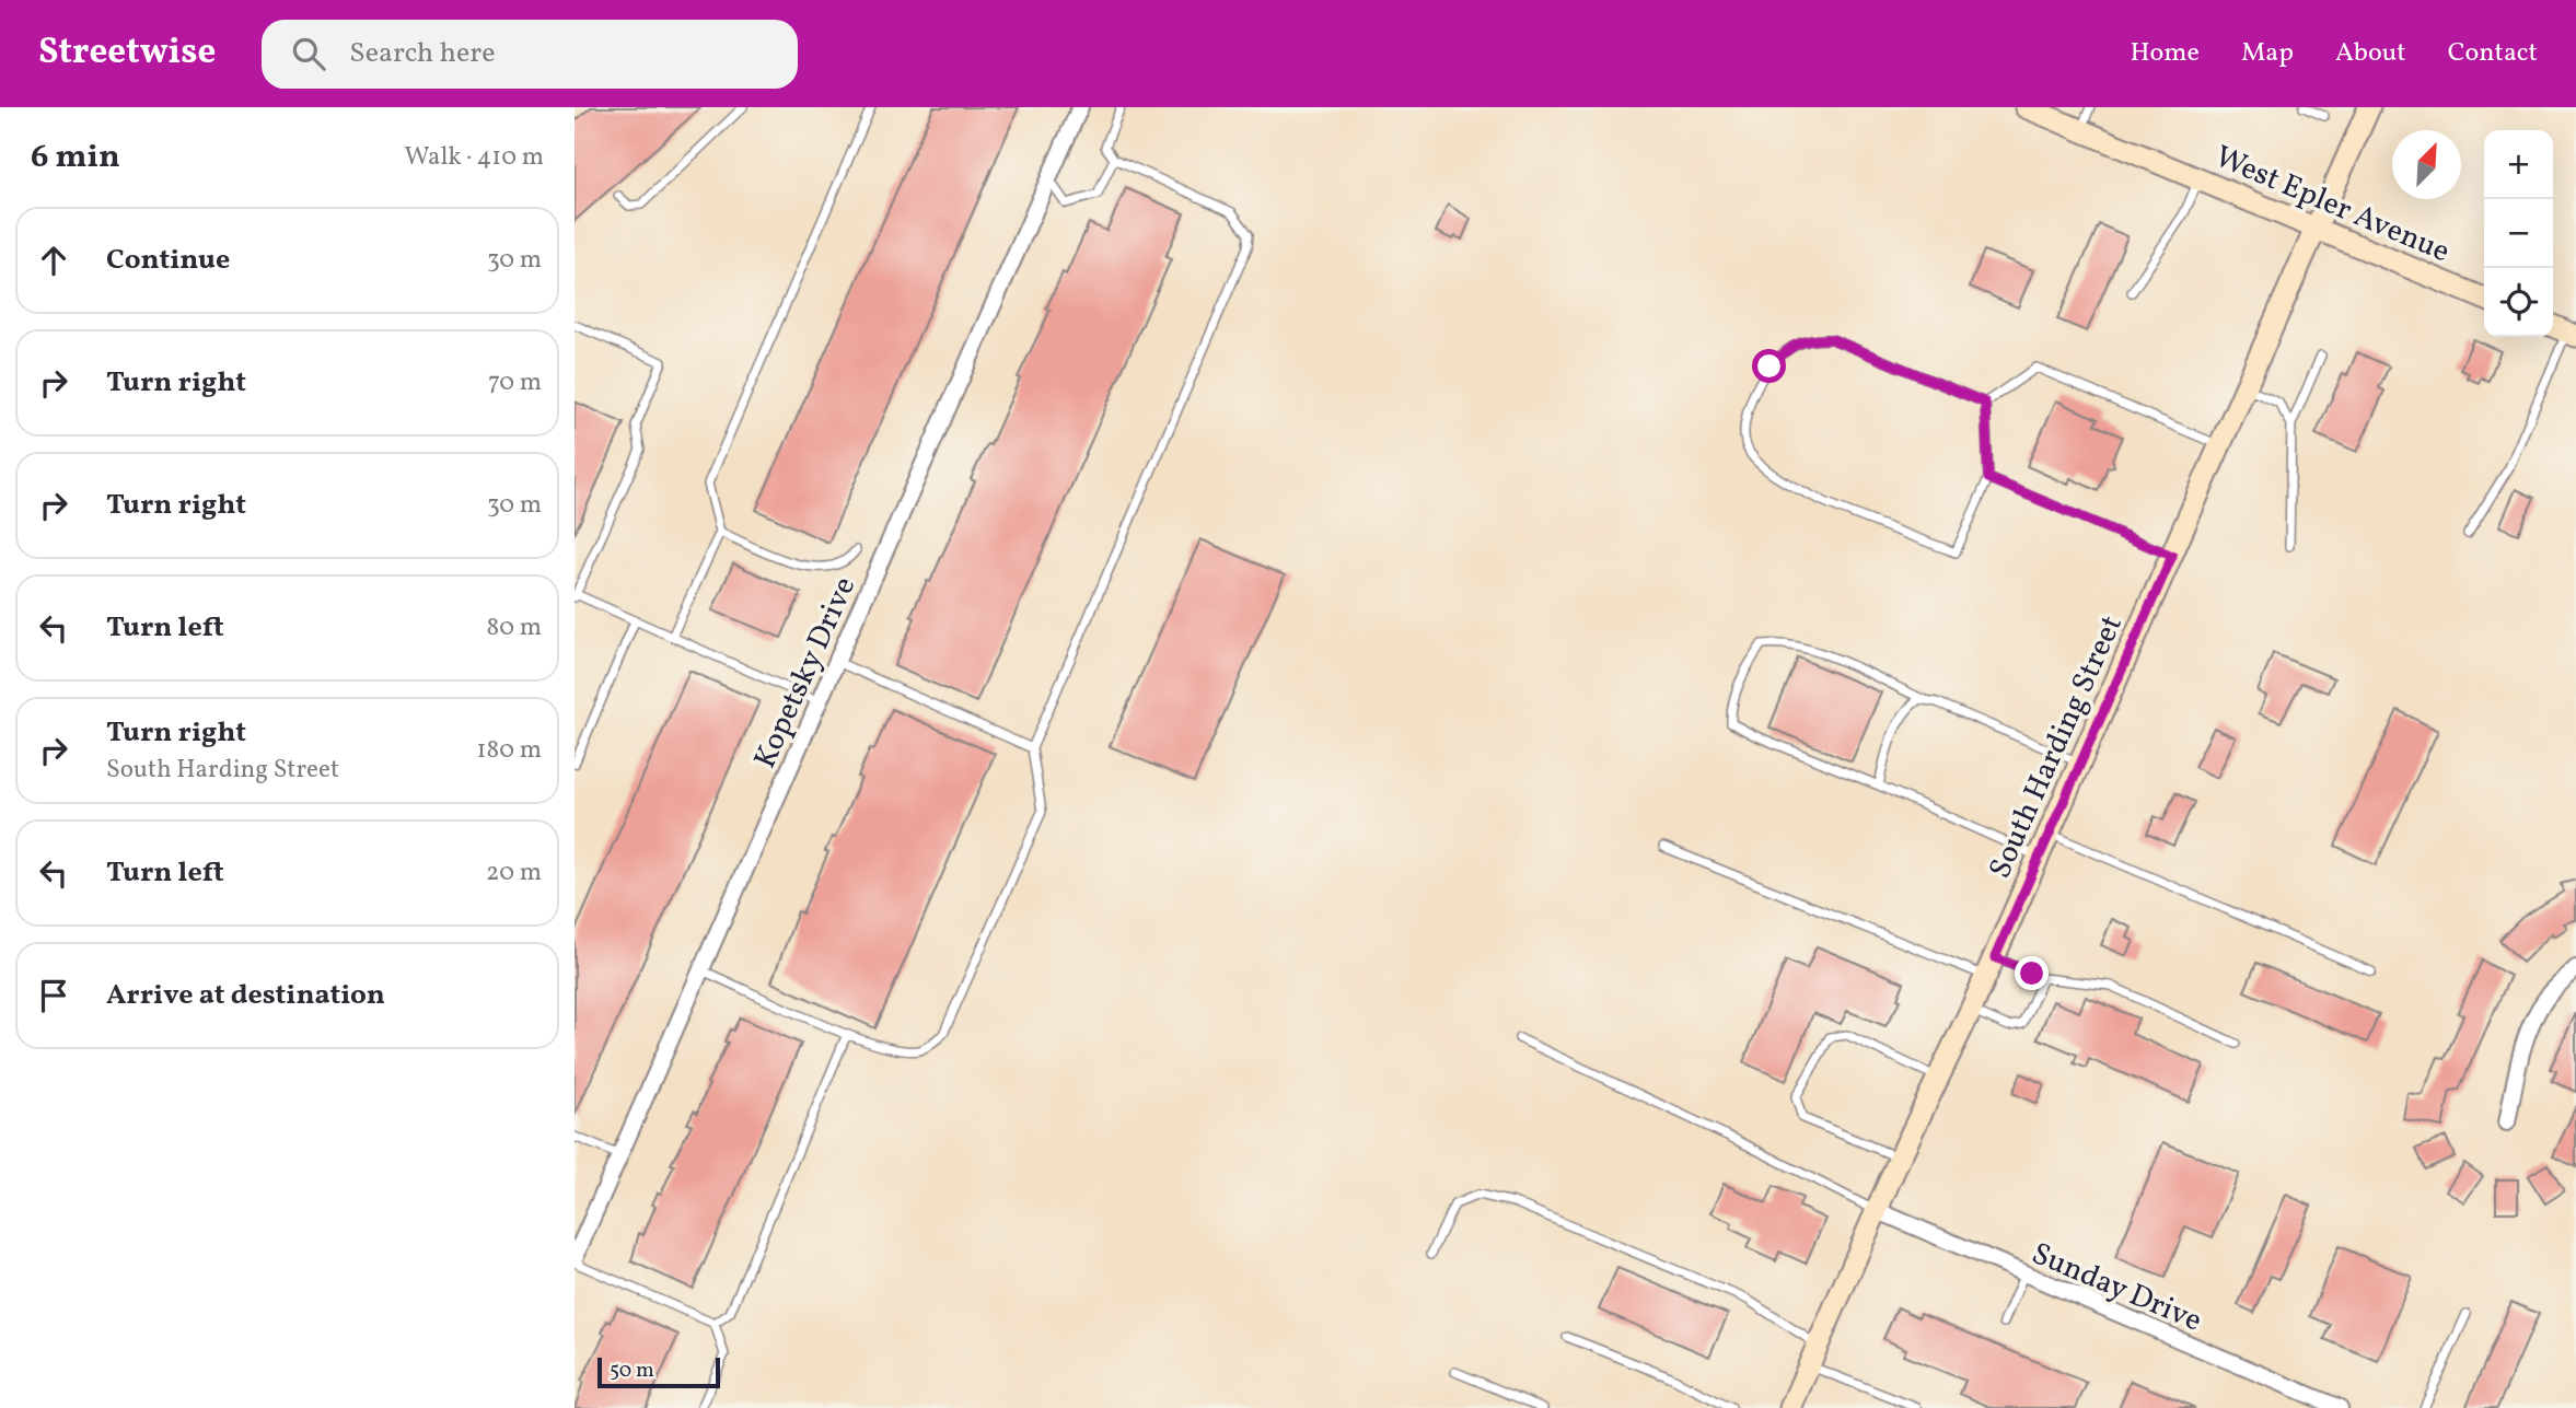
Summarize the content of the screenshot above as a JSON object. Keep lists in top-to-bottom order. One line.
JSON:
{"streets":{"street":["West Epler Avenue","Kopetsky Drive","South Harding Street","Sunday Drive"]},"crossings":[["West Epler Avenue","South Harding Street"],["South Harding Street","Sunday Drive"]],"scale_bar":"50 m","north":"top right","page":{"header":"Streetwise","search":"Search here","nav":["Home","Map","About","Contact"],"heading":["6 min","Walk · 410 m"],"map_buttons":["+","−"],"list":[["Continue","30 m"],["Turn right","70 m"],["Turn right","30 m"],["Turn left","80 m"],["Turn right","South Harding Street","180 m"],["Turn left","20 m"],"Arrive at destination"],"scale":"50 m"}}
